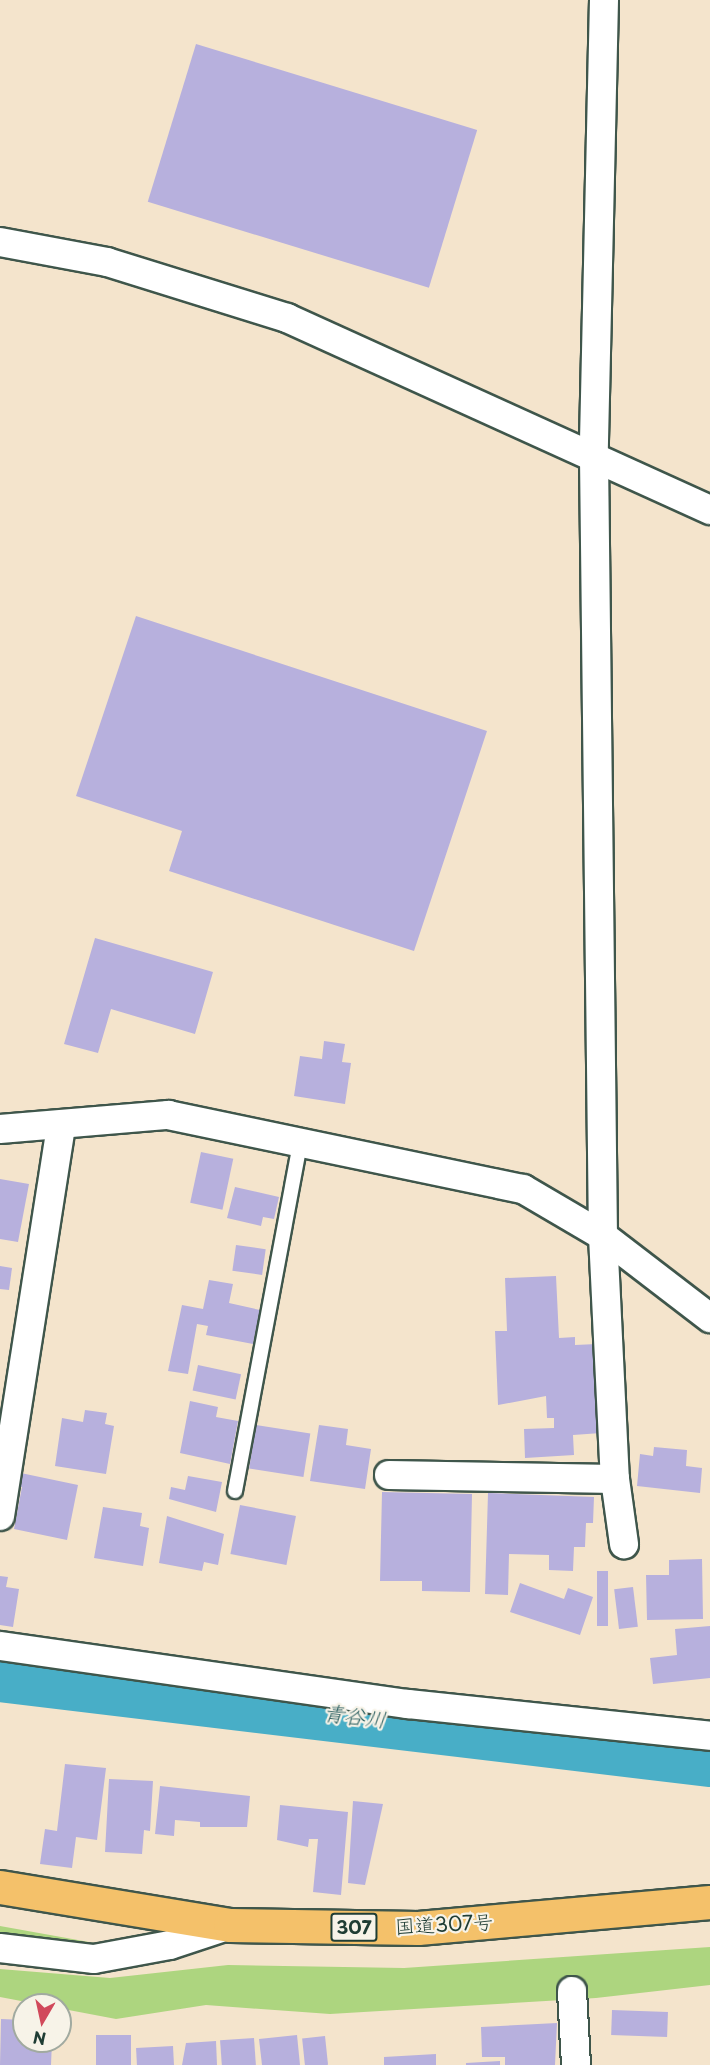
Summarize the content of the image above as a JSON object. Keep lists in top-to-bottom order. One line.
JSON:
{"streets":{"highway":["国道307号","307"]},"water":["青谷川"],"north":"bottom"}
